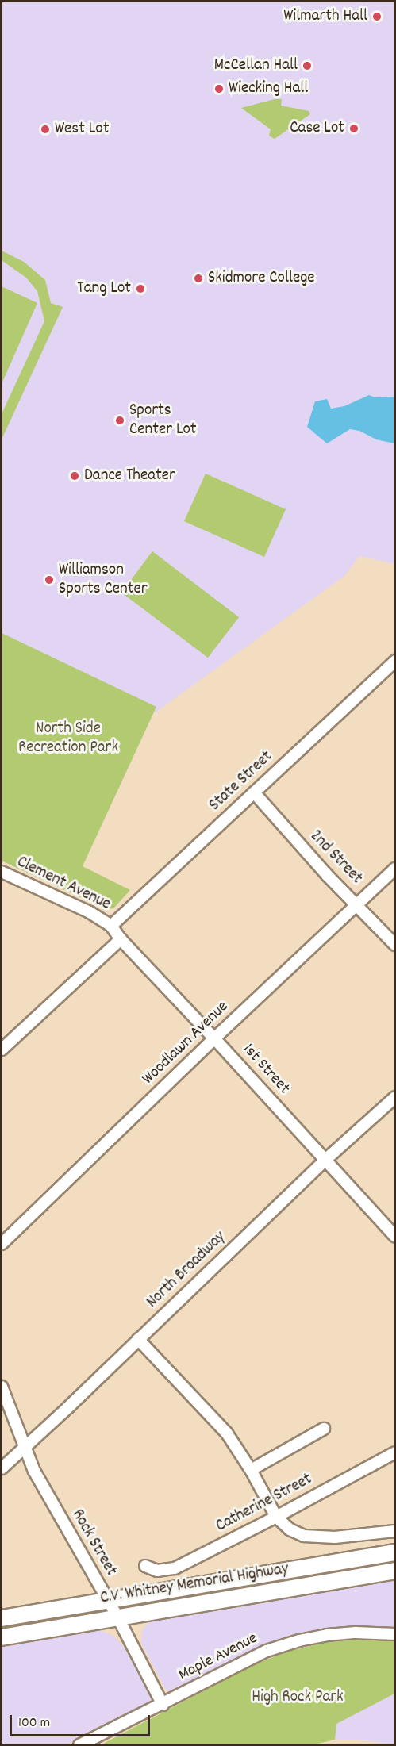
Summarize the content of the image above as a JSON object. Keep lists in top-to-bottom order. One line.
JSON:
{"streets":{"highway":["C.V. Whitney Memorial Highway"],"street":["State Street","2nd Street","Clement Avenue","Woodlawn Avenue","1st Street","North Broadway","Catherine Street","Rock Street","Maple Avenue"]},"crossings":[["State Street","2nd Street"],["State Street","Clement Avenue"],["State Street","1st Street"],["2nd Street","Woodlawn Avenue"],["Clement Avenue","1st Street"],["Woodlawn Avenue","1st Street"],["1st Street","North Broadway"],["North Broadway","Rock Street"],["Rock Street","C.V. Whitney Memorial Highway"],["Rock Street","Maple Avenue"]],"parks":["North Side Recreation Park","High Rock Park"],"places":["Wilmarth Hall","McCellan Hall","Wiecking Hall","Case Lot","West Lot","Skidmore College","Tang Lot","Sports Center Lot","Dance Theater","Williamson Sports Center"],"scale_bar":"100 m"}
